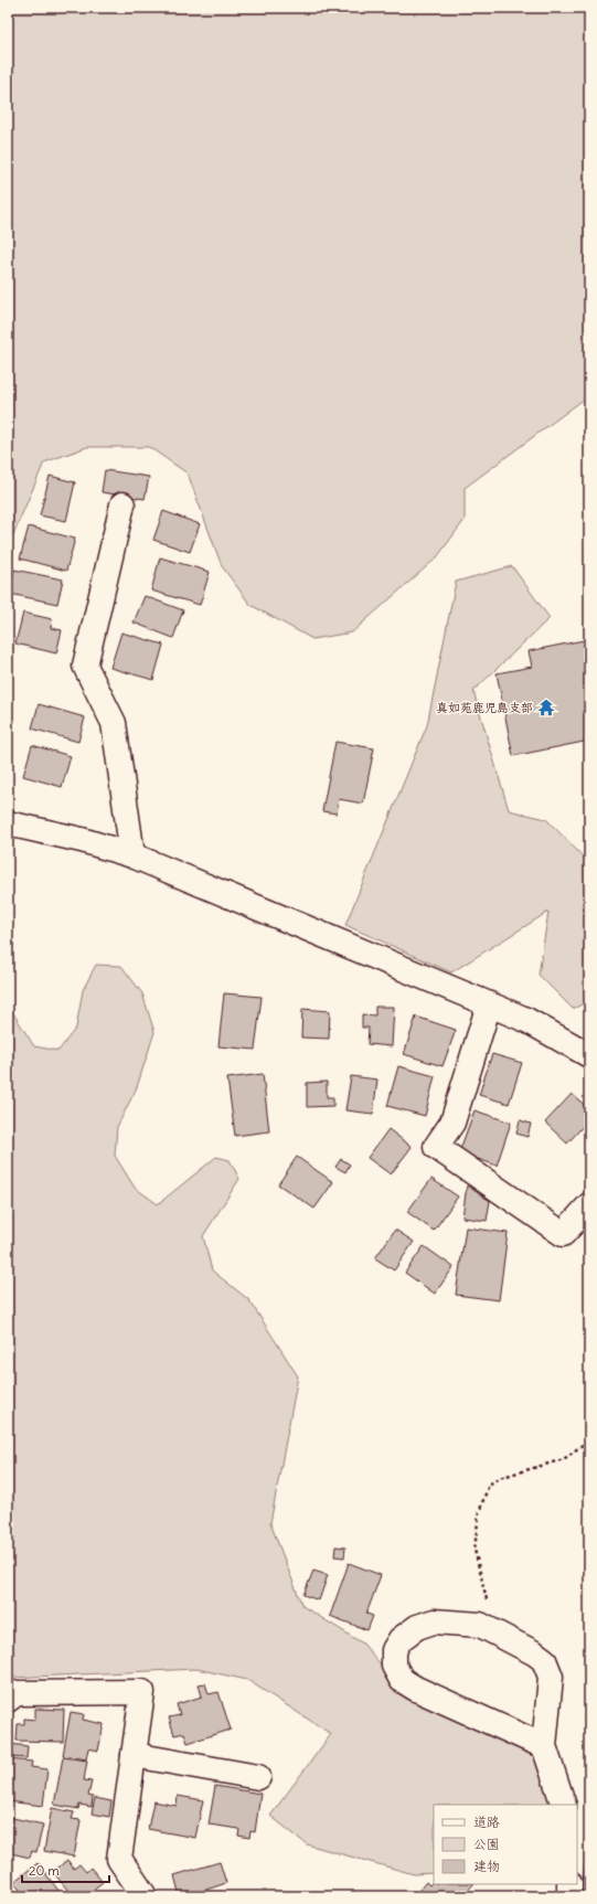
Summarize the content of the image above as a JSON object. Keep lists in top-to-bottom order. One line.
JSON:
{"places":{"temple":["真如苑鹿児島支部"]},"legend":["道路","公園","建物"],"scale_bar":"20 m"}
